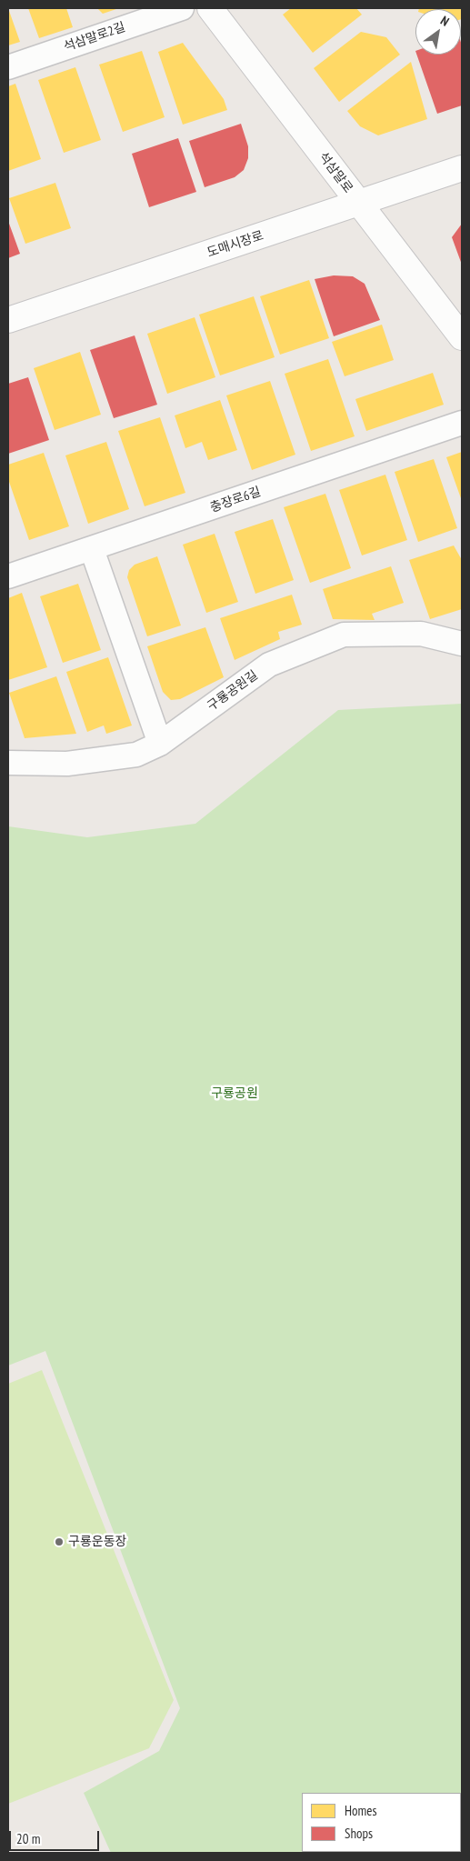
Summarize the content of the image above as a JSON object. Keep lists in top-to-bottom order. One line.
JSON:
{"streets":{"street":["석삼말로2길","석삼말로","도매시장로","충장로6길","구룡공원길"]},"crossings":[["석삼말로","도매시장로"]],"parks":["구룡공원"],"places":["구룡운동장"],"legend":["Homes","Shops"],"scale_bar":"20 m","north":"top right"}
